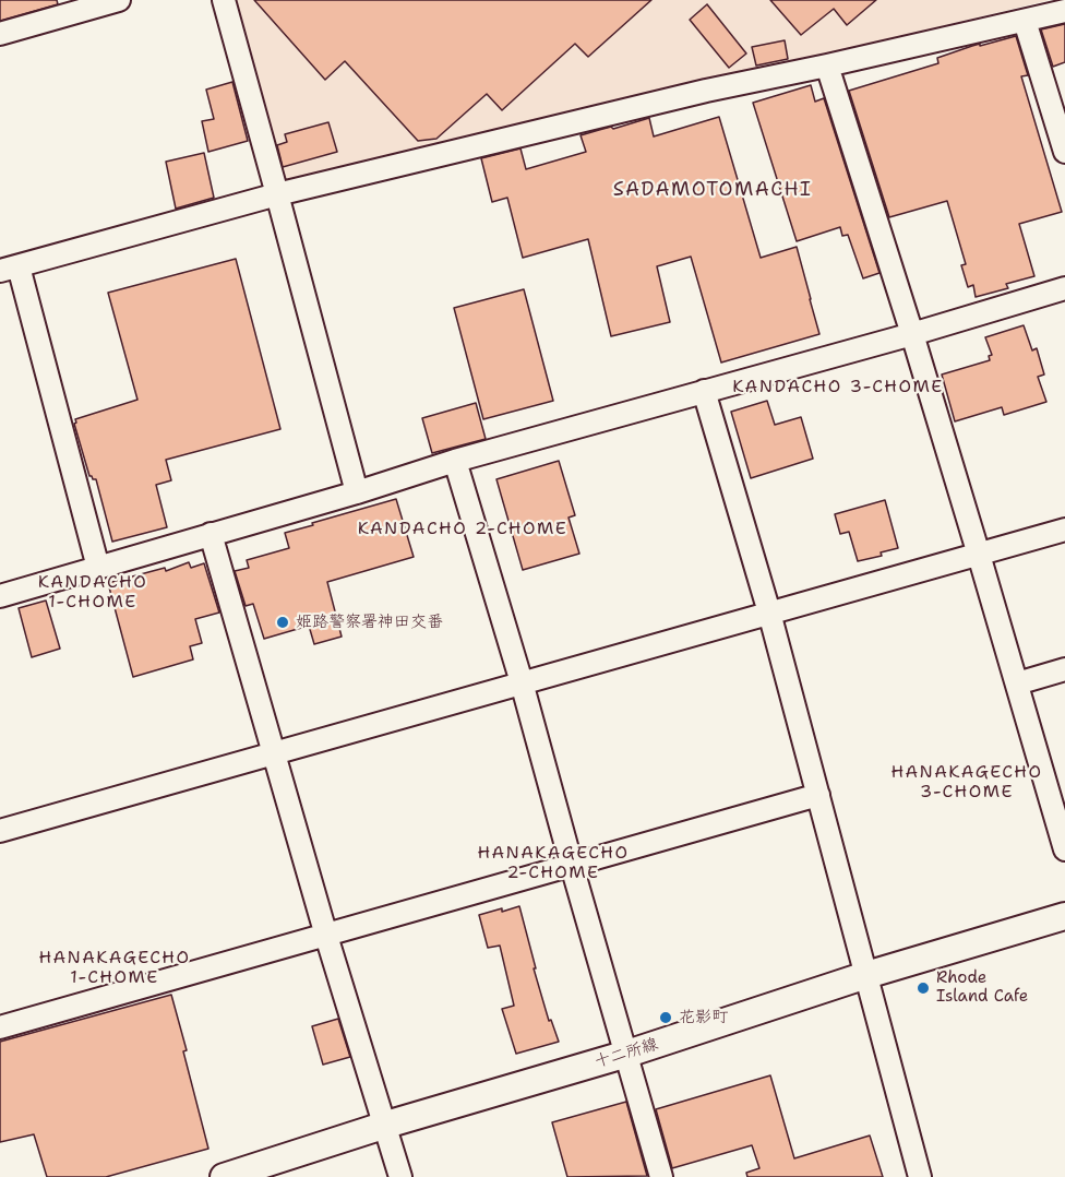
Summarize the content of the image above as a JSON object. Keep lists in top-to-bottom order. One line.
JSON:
{"streets":{"street":["十二所線"]},"districts":["SADAMOTOMACHI","KANDACHO 3-CHOME","KANDACHO 2-CHOME","KANDACHO 1-CHOME","HANAKAGECHO 3-CHOME","HANAKAGECHO 2-CHOME","HANAKAGECHO 1-CHOME"],"places":["姫路警察署神田交番","Rhode Island Cafe","花影町"]}
